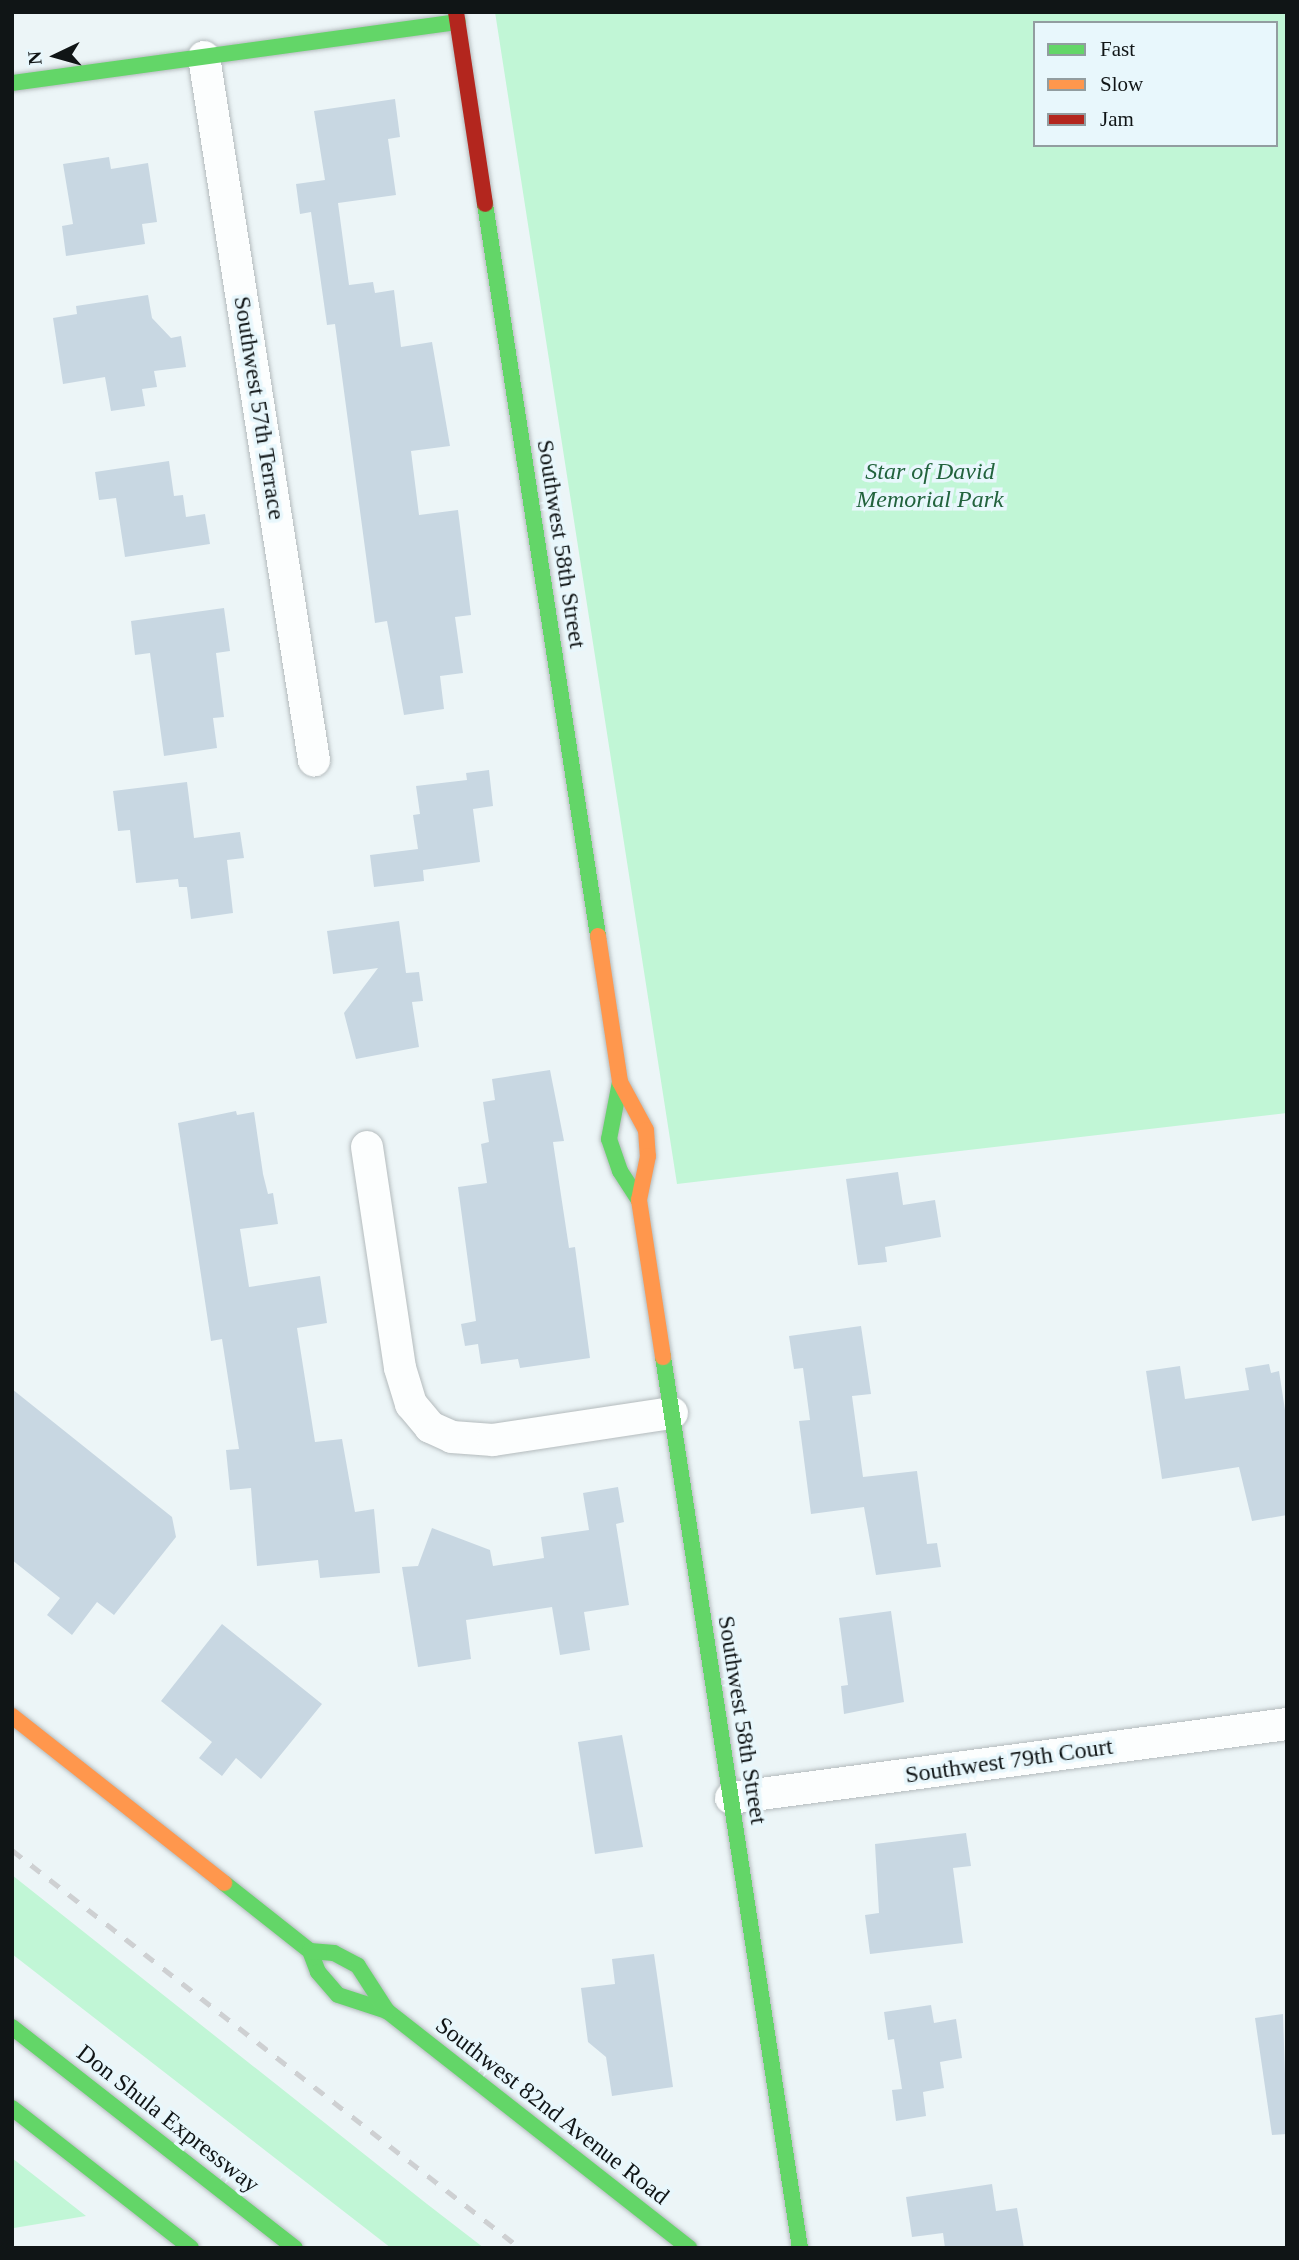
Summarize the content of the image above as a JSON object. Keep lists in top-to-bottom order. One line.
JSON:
{"streets":{"main road":["Southwest 58th Street","Southwest 82nd Avenue Road","Don Shula Expressway"],"street":["Southwest 57th Terrace","Southwest 79th Court"]},"crossings":[["Southwest 58th Street","Southwest 79th Court"]],"parks":["Star of David Memorial Park"],"legend":["Fast","Slow","Jam"],"north":"left"}
